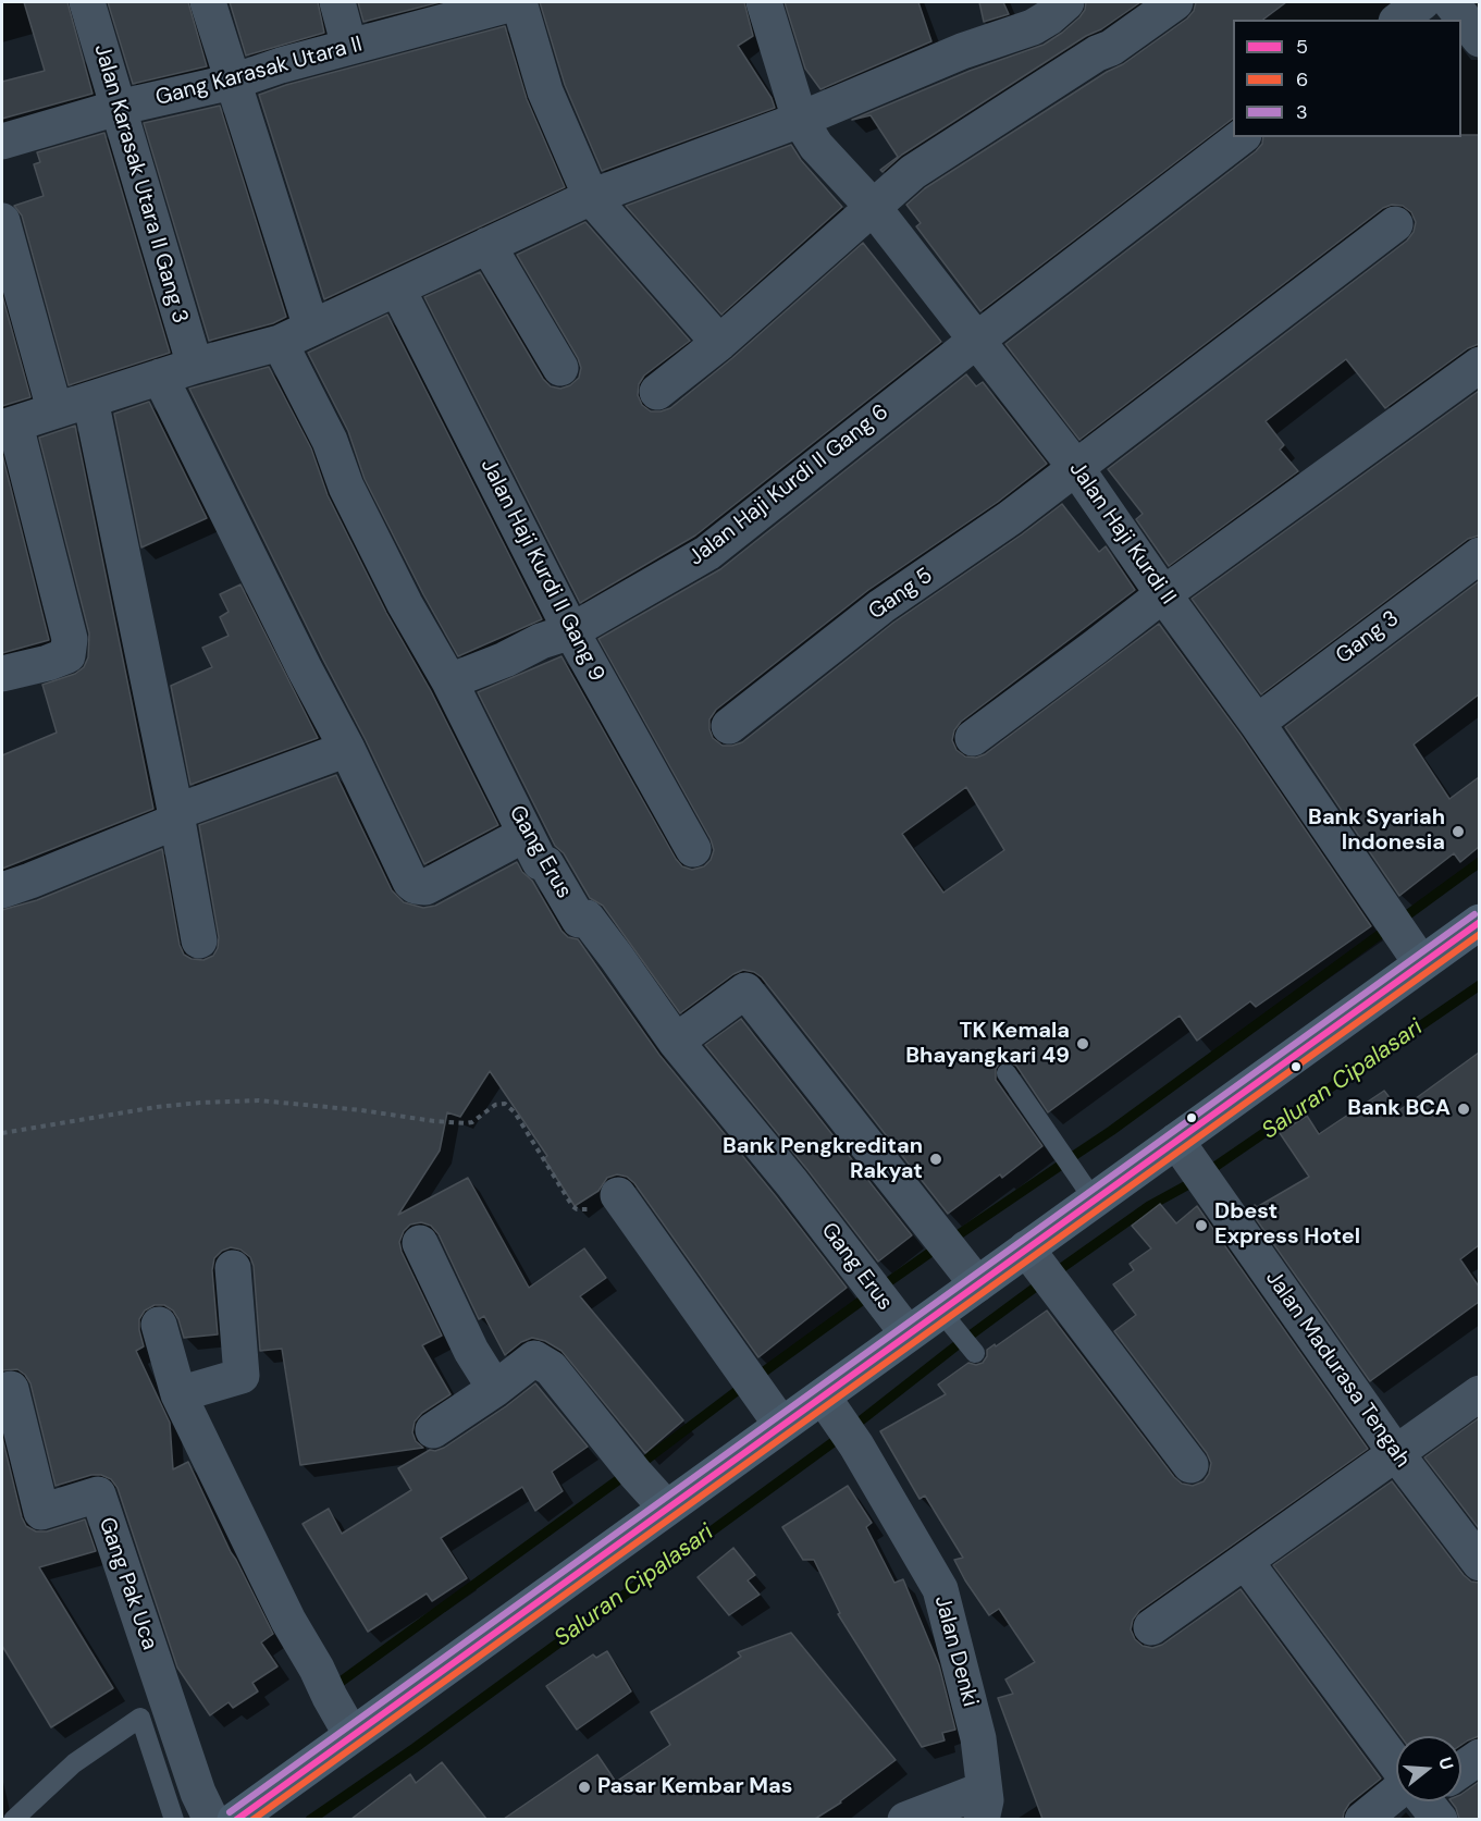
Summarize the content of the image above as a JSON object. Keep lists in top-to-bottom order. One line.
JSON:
{"streets":{"street":["Gang Karasak Utara II","Jalan Karasak Utara II Gang 3","Jalan Haji Kurdi II Gang 6","Jalan Haji Kurdi II","Jalan Haji Kurdi II Gang 9","Gang 5","Gang 3","Gang Erus","Jalan Madurasa Tengah","Gang Pak Uca","Jalan Denki"]},"crossings":[["Gang Karasak Utara II","Jalan Karasak Utara II Gang 3"],["Jalan Haji Kurdi II Gang 6","Jalan Haji Kurdi II"],["Jalan Haji Kurdi II Gang 6","Jalan Haji Kurdi II Gang 9"],["Jalan Haji Kurdi II Gang 6","Gang Erus"],["Jalan Haji Kurdi II","Gang 5"],["Jalan Haji Kurdi II","Gang 3"]],"water":["Saluran Cipalasari"],"places":["Bank Syariah Indonesia","TK Kemala Bhayangkari 49","Bank BCA","Bank Pengkreditan Rakyat","Dbest Express Hotel","Pasar Kembar Mas"],"lines":["transit line 3","transit line 5","transit line 6"],"legend":["5","6","3"],"north":"right"}
